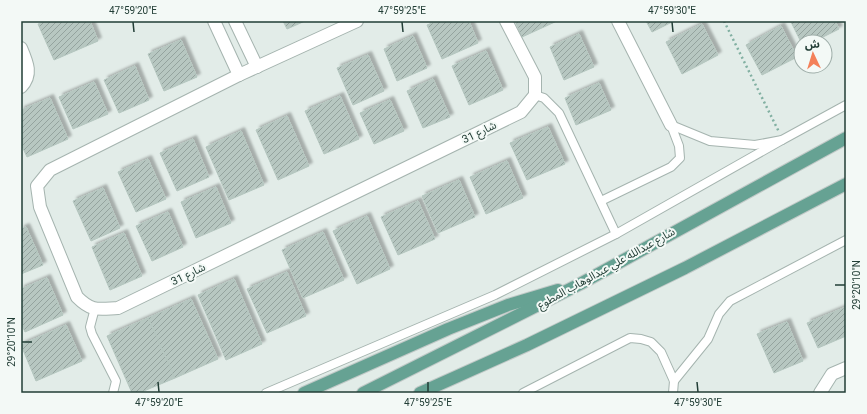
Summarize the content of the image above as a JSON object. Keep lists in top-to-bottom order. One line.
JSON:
{"streets":{"main road":["شارع عبدالله علي عبدالوهاب المطوع"],"street":["شارع 31"]},"north":"top","coordinates":["47°59'20\"E","47°59'25\"E","47°59'30\"E","29°20'10\"N"]}
